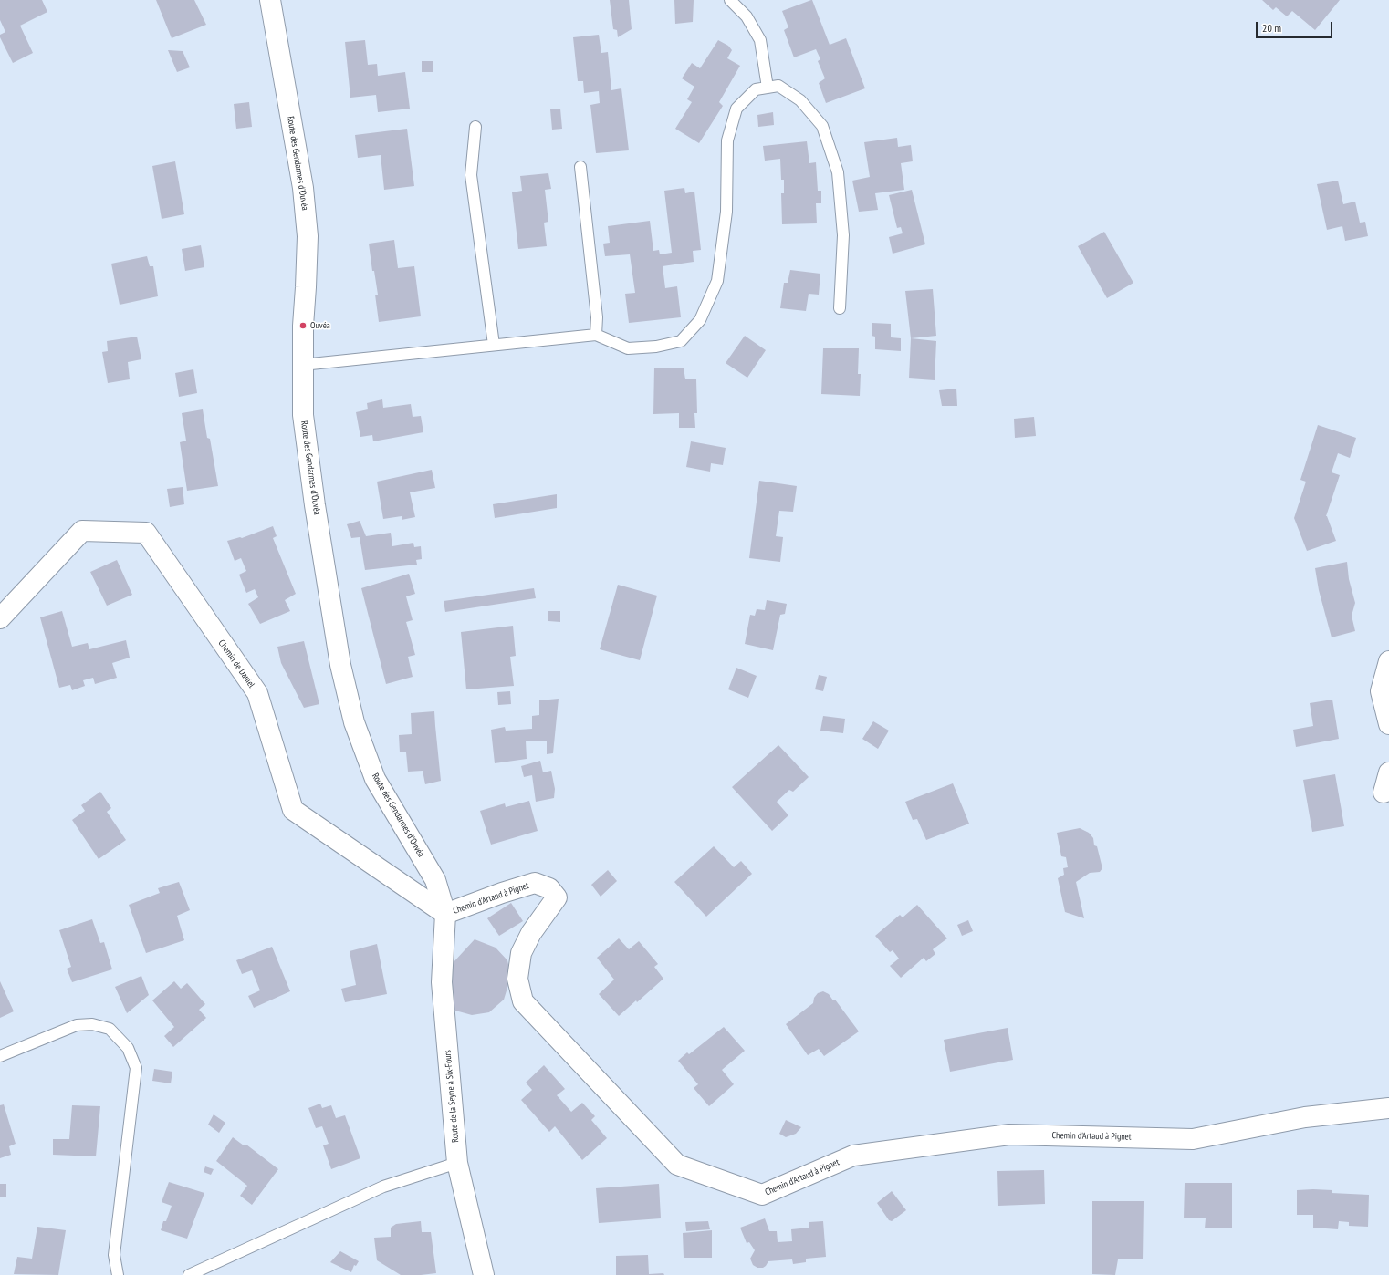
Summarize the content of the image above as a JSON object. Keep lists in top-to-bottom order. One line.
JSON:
{"streets":{"street":["Route des Gendarmes d'Ouvéa","Chemin de Daniel","Chemin d'Artaud à Pignet","Route de la Seyne à Six-Fours"]},"crossings":[["Route des Gendarmes d'Ouvéa","Chemin de Daniel"],["Route des Gendarmes d'Ouvéa","Chemin d'Artaud à Pignet"],["Route des Gendarmes d'Ouvéa","Route de la Seyne à Six-Fours"],["Chemin de Daniel","Chemin d'Artaud à Pignet"],["Chemin de Daniel","Route de la Seyne à Six-Fours"],["Chemin d'Artaud à Pignet","Route de la Seyne à Six-Fours"]],"places":["Ouvéa"],"scale_bar":"20 m"}
